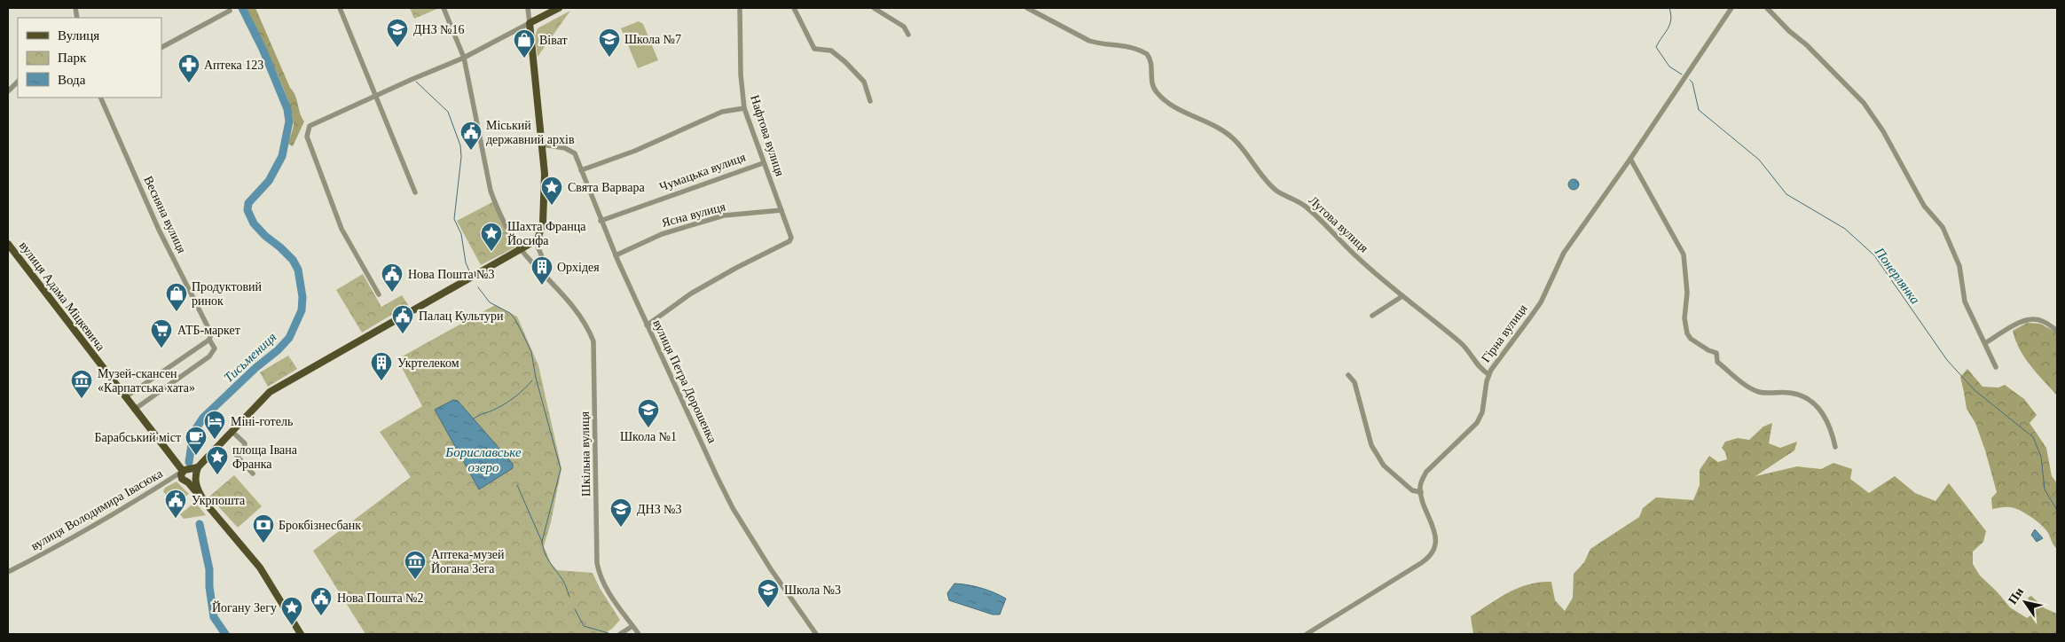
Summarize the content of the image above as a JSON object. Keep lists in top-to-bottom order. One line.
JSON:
{"streets":{"main road":["вулиця Адама Міцкевича"],"street":["Нафтова вулиця","Чумацька вулиця","Весняна вулиця","Ясна вулиця","Лугова вулиця","Гірна вулиця","вулиця Петра Дорошенка","Шкільна вулиця","вулиця Володимира Івасюка"]},"crossings":[["Нафтова вулиця","Чумацька вулиця"],["Нафтова вулиця","Ясна вулиця"],["Нафтова вулиця","вулиця Петра Дорошенка"],["Чумацька вулиця","вулиця Петра Дорошенка"],["Весняна вулиця","вулиця Адама Міцкевича"],["Ясна вулиця","вулиця Петра Дорошенка"],["Лугова вулиця","Гірна вулиця"],["вулиця Адама Міцкевича","вулиця Володимира Івасюка"]],"water":["Понерлянка","Тисьмениця","Бориславське озеро"],"places":{"school or university":["ДНЗ №16","Школа №7","Школа №1","ДНЗ №3","Школа №3"],"shop":["Віват","Продуктовий ринок"],"pharmacy":["Аптека 123"],"public building":["Міський державний архів","Нова Пошта №3","Палац Культури","Укрпошта","Нова Пошта №2"],"place":["Свята Варвара","Шахта Франца Йосифа","площа Івана Франка","Йогану Зегу"],"building":["Орхідея","Укртелеком"],"supermarket":["АТБ-маркет"],"museum":["Музей-скансен «Карпатська хата»","Аптека-музей Йогана Зега"],"hotel":["Міні-готель"],"cafe":["Барабський міст"],"bank":["Брокбізнесбанк"]},"legend":["Вулиця","Парк","Вода"],"north":"top left"}
